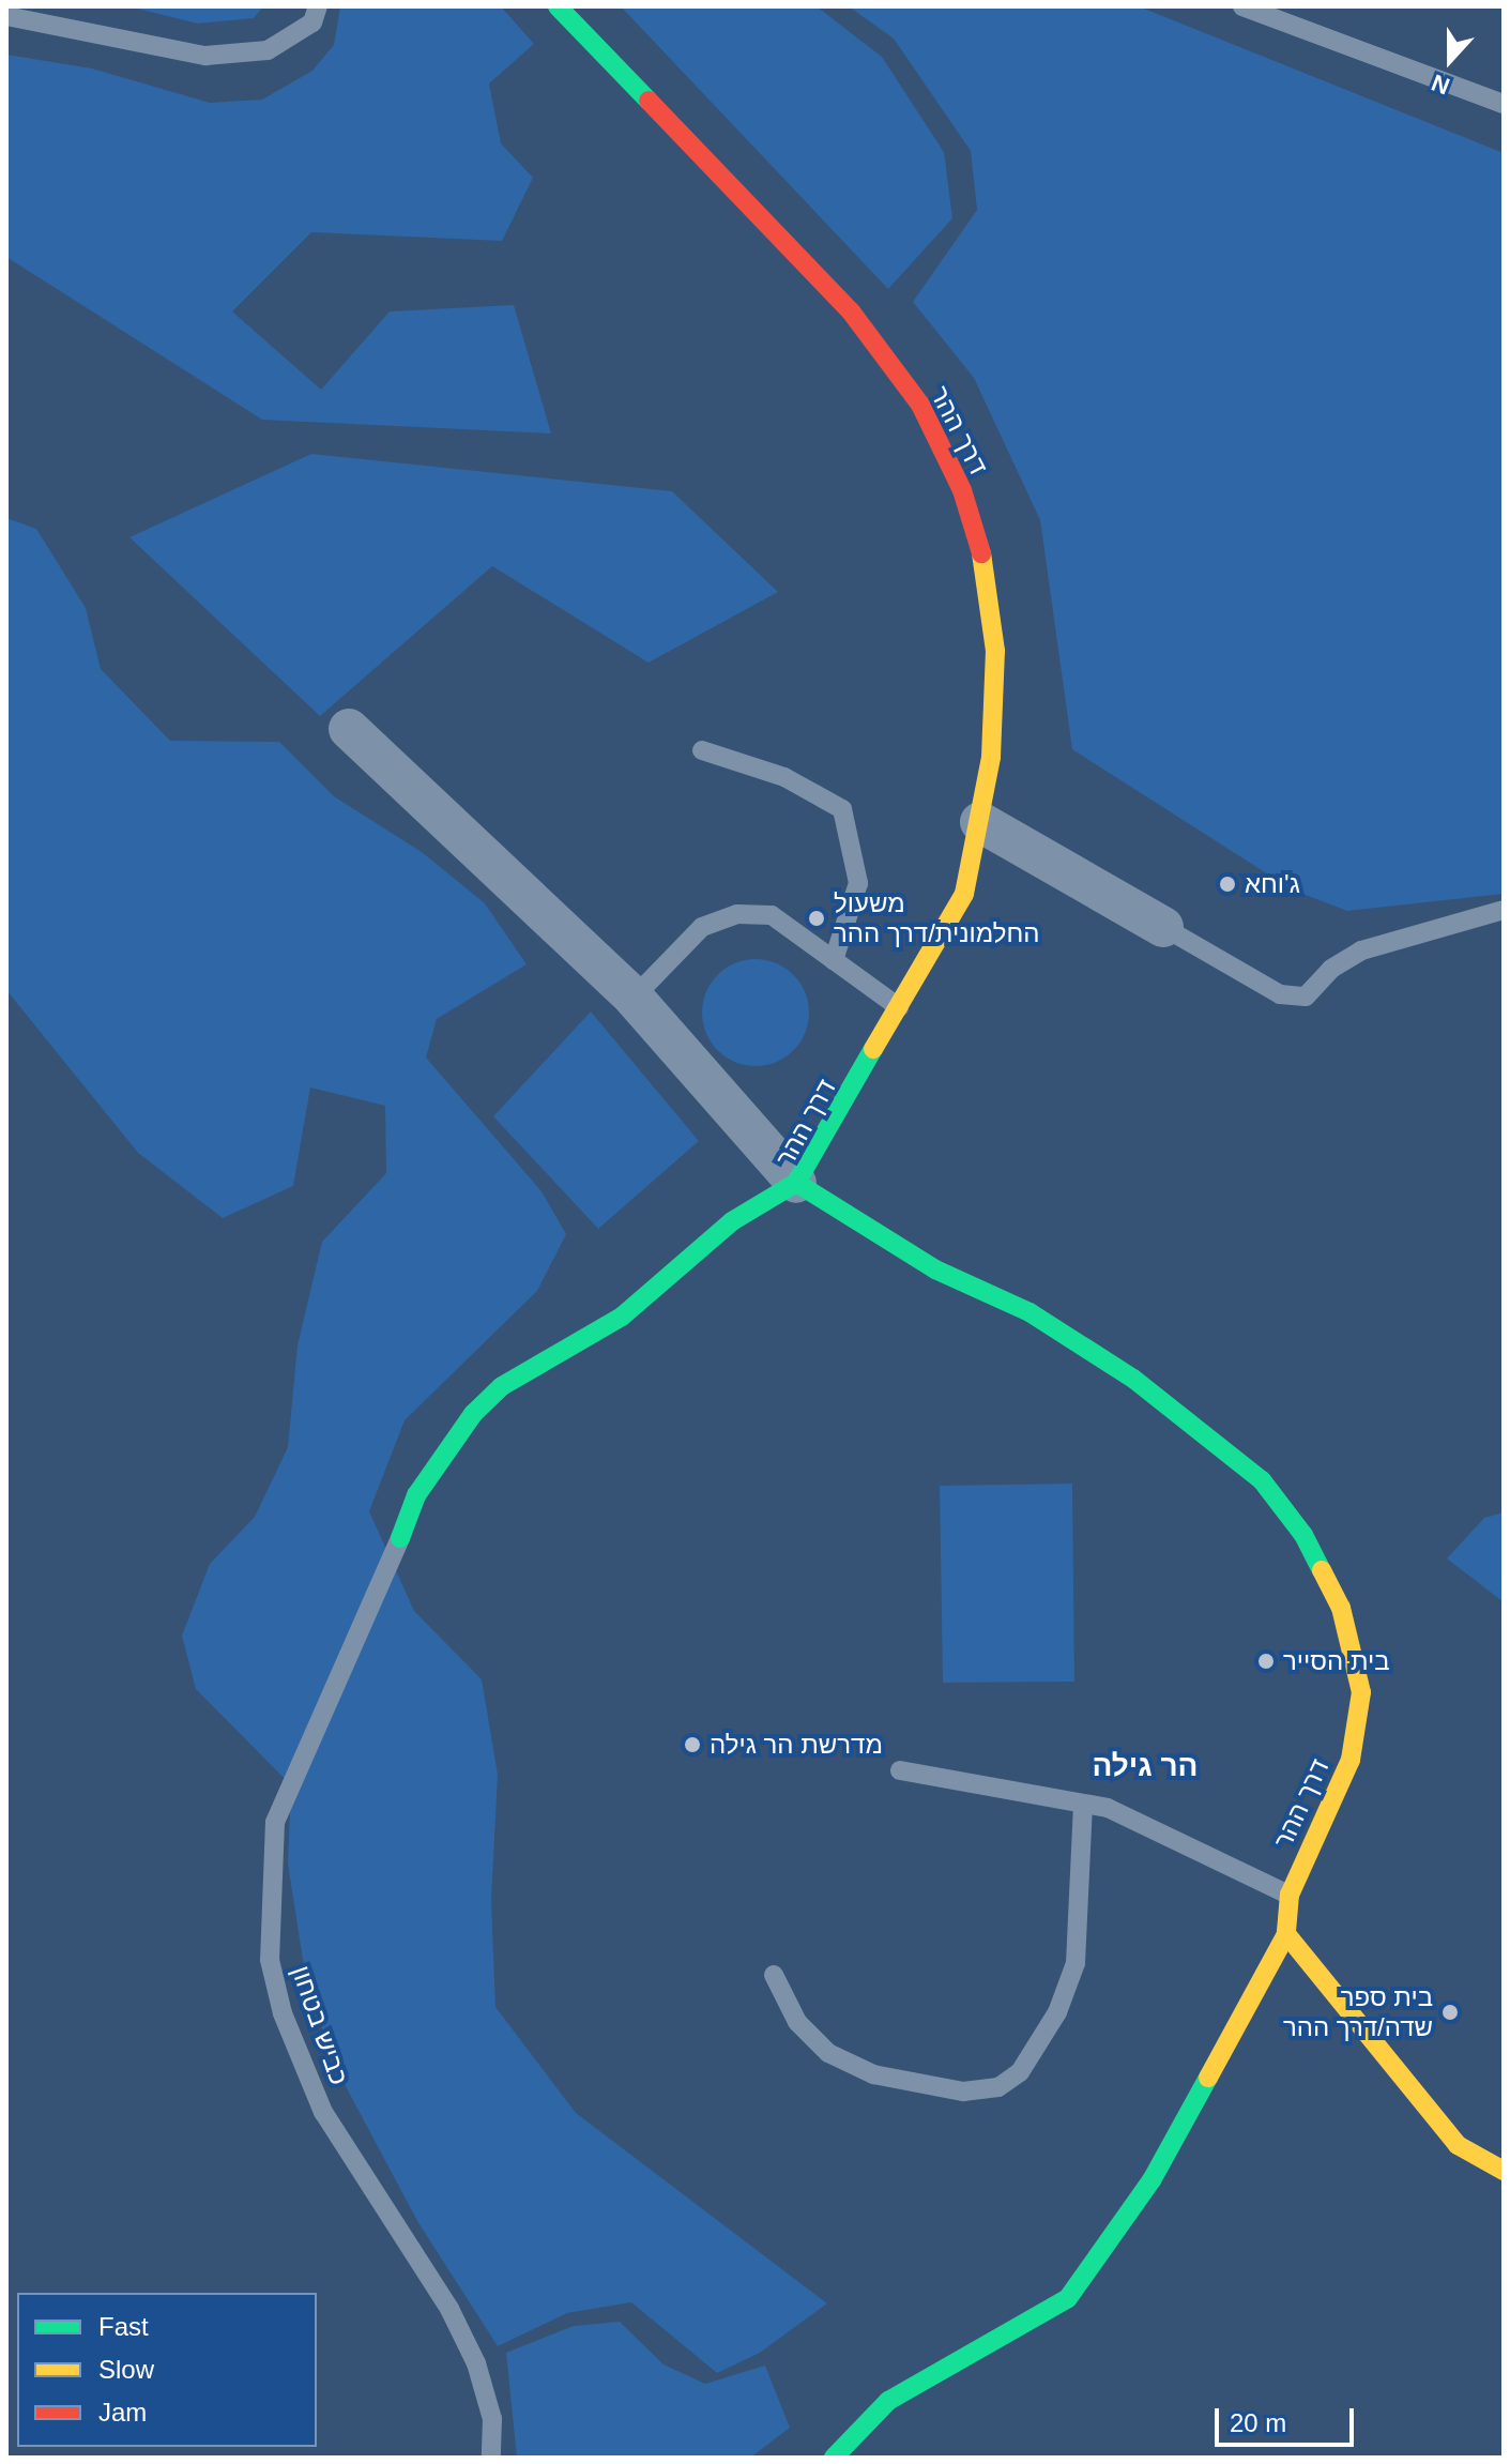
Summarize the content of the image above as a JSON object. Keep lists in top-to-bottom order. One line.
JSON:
{"streets":{"street":["דרך ההר"],"lane":["כביש בטחון"]},"districts":["הר גילה"],"places":["ג'וחא","משעול החלמונית/דרך ההר","בית הסייר","מדרשת הר גילה","בית ספר שדה/דרך ההר"],"legend":["Fast","Slow","Jam"],"scale_bar":"20 m","north":"bottom"}
